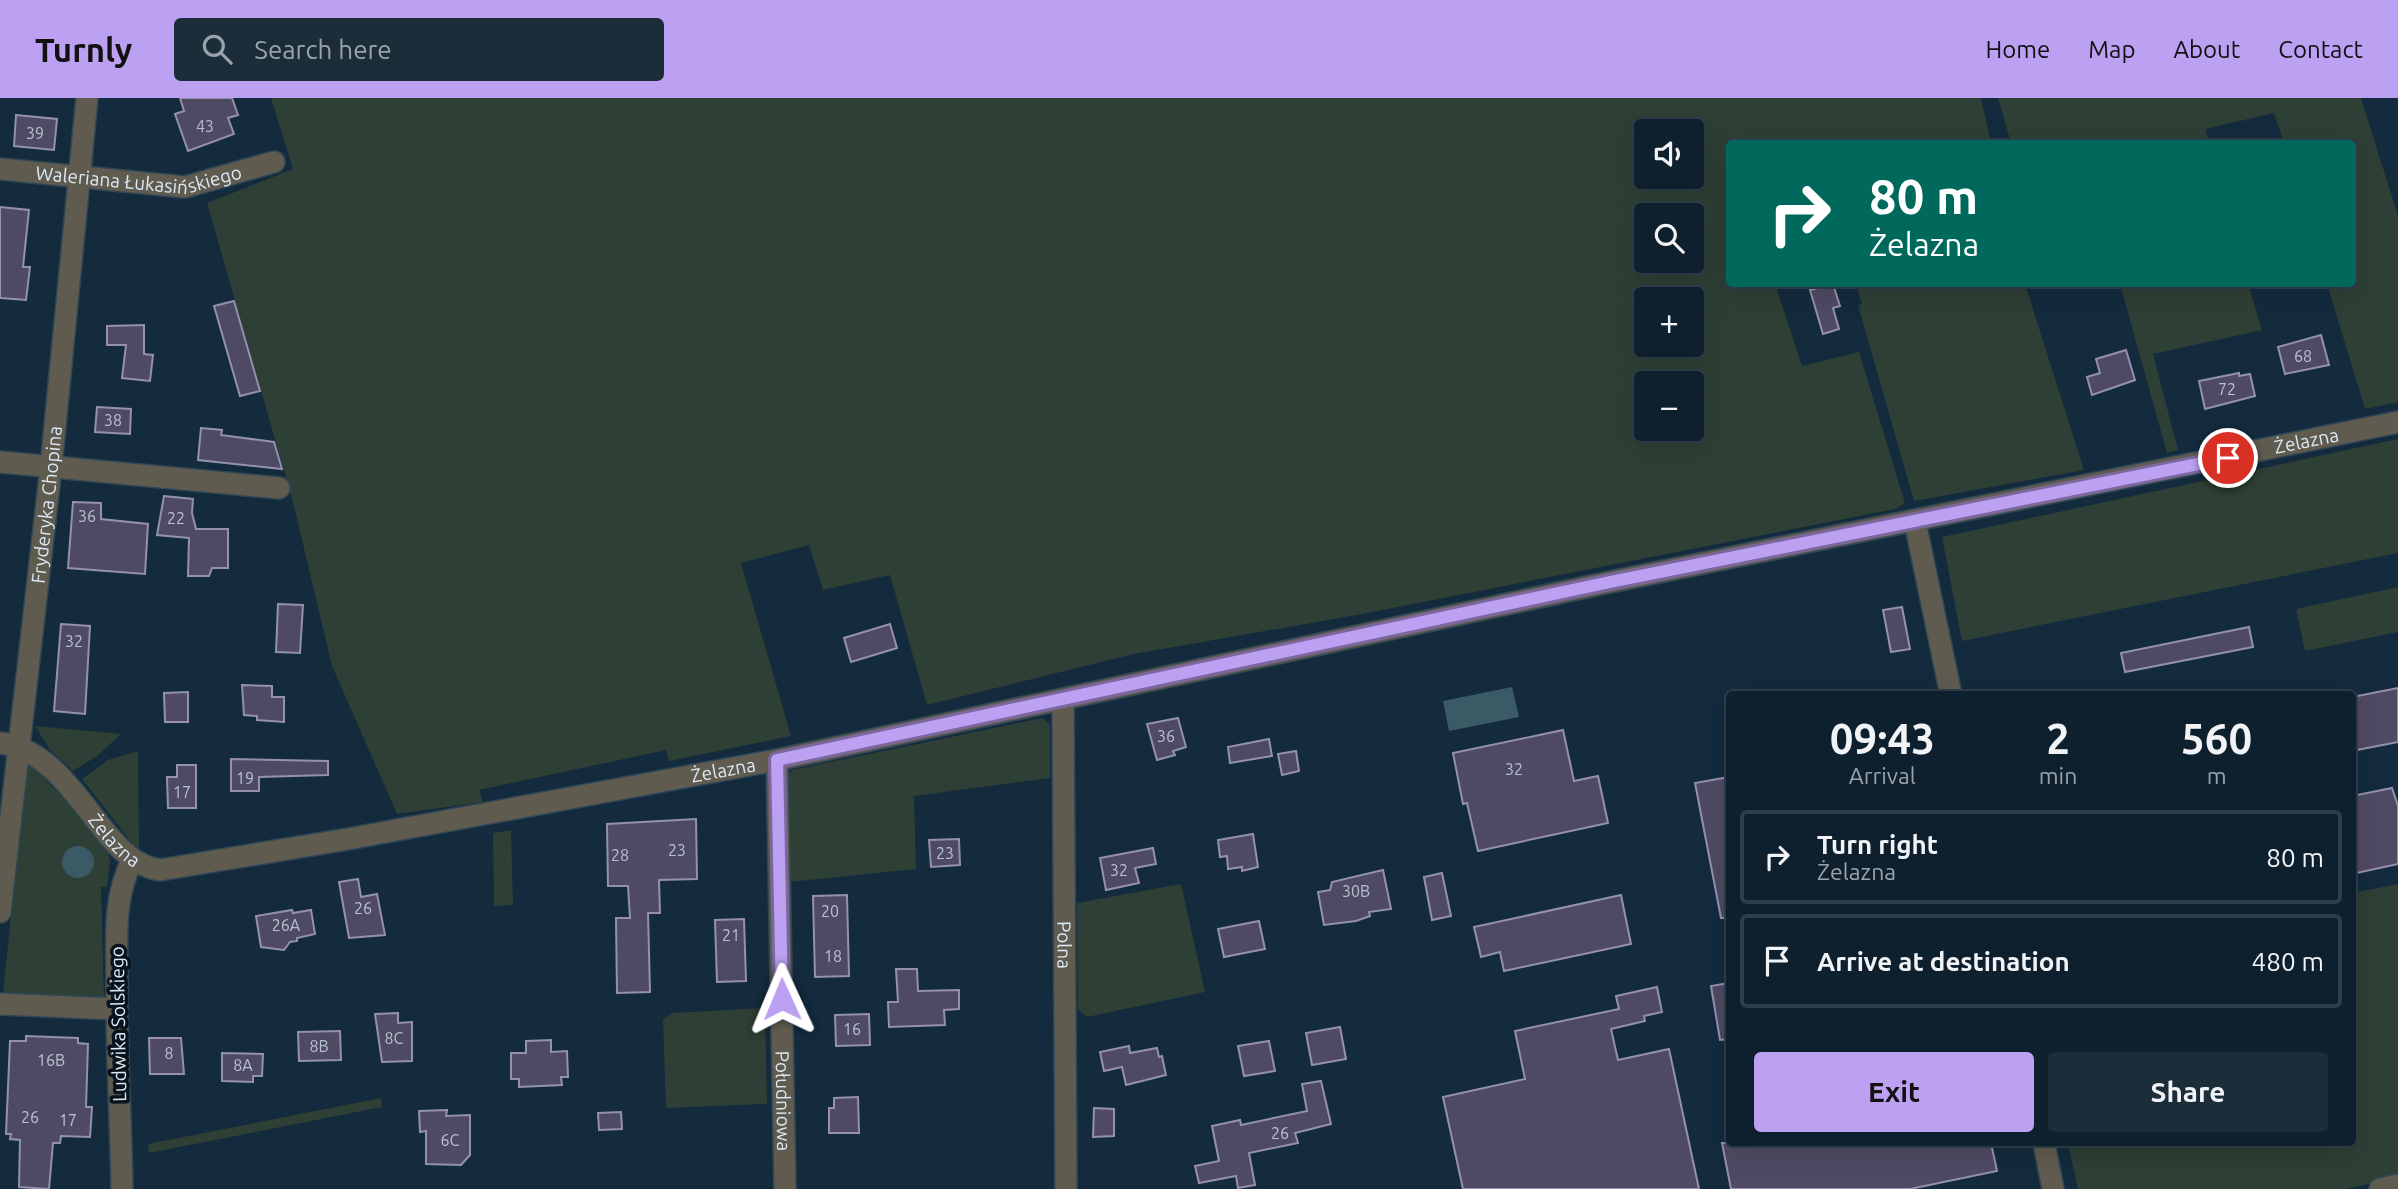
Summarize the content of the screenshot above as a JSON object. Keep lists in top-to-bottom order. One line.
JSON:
{"streets":{"street":["Waleriana Łukasińskiego","Żelazna","Fryderyka Chopina","Polna","Ludwika Solskiego","Południowa"]},"crossings":[["Waleriana Łukasińskiego","Fryderyka Chopina"],["Żelazna","Fryderyka Chopina"],["Żelazna","Polna"],["Żelazna","Ludwika Solskiego"],["Żelazna","Południowa"]],"house_numbers":["43","39","68","72","38","36","22","32","36","32","19","17","23","23","28","32","30B","26","20","26A","21","18","16","8C","8B","8","16B","8A","26","17","26","6C"],"page":{"header":"Turnly","search":"Search here","nav":["Home","Map","About","Contact"],"map_buttons":["+","−"],"turn":["80 m","Żelazna"],"eta":["09:43","Arrival","2","min","560","m"],"list":[{"name":"Turn right","note":"Żelazna","value":"80 m"},{"name":"Arrive at destination","value":"480 m"}],"buttons":["Exit","Share"]}}
